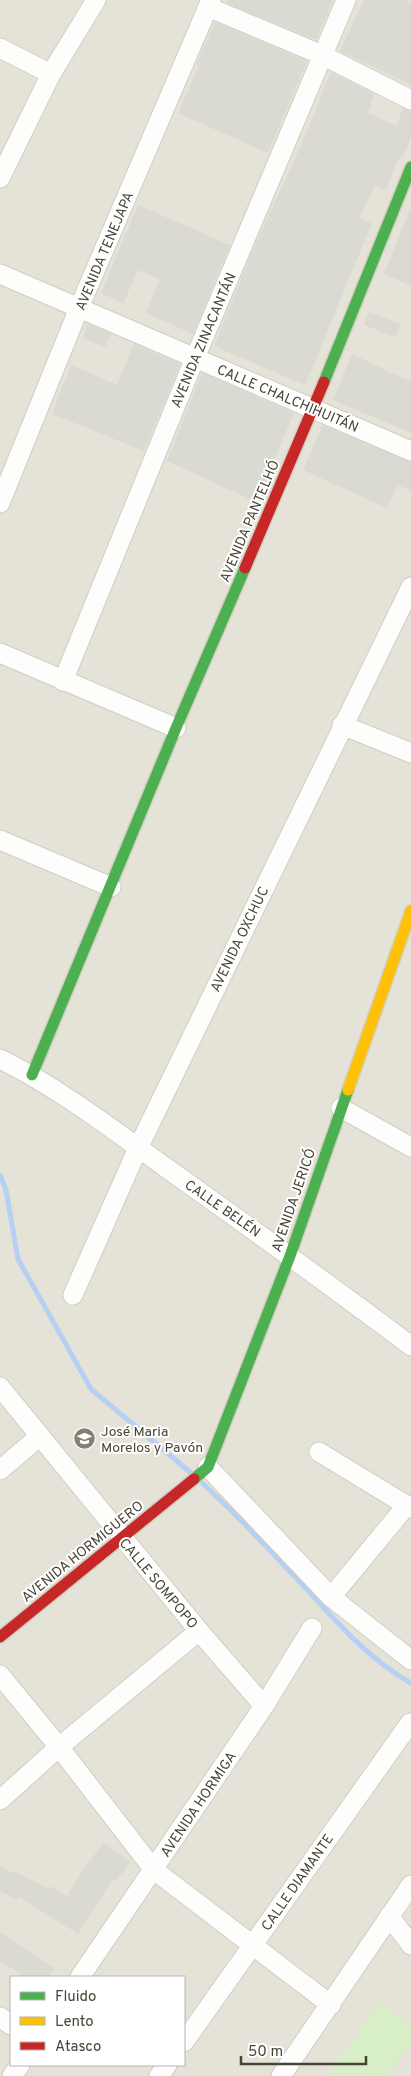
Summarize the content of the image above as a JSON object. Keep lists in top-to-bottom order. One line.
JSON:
{"streets":{"street":["AVENIDA TENEJAPA","AVENIDA ZINACANTÁN","CALLE CHALCHIHUITÁN","AVENIDA PANTELHÓ","AVENIDA OXCHUC","AVENIDA JERICÓ","CALLE BELÉN","AVENIDA HORMIGUERO","CALLE SOMPOPO","AVENIDA HORMIGA","CALLE DIAMANTE"]},"crossings":[["AVENIDA TENEJAPA","CALLE CHALCHIHUITÁN"],["AVENIDA ZINACANTÁN","CALLE CHALCHIHUITÁN"],["CALLE CHALCHIHUITÁN","AVENIDA PANTELHÓ"],["AVENIDA OXCHUC","CALLE BELÉN"],["AVENIDA JERICÓ","CALLE BELÉN"],["AVENIDA JERICÓ","AVENIDA HORMIGUERO"],["AVENIDA HORMIGUERO","CALLE SOMPOPO"],["CALLE SOMPOPO","AVENIDA HORMIGA"]],"places":{"school or university":["José Maria Morelos y Pavón"]},"legend":["Fluido","Lento","Atasco"],"scale_bar":"50 m"}
